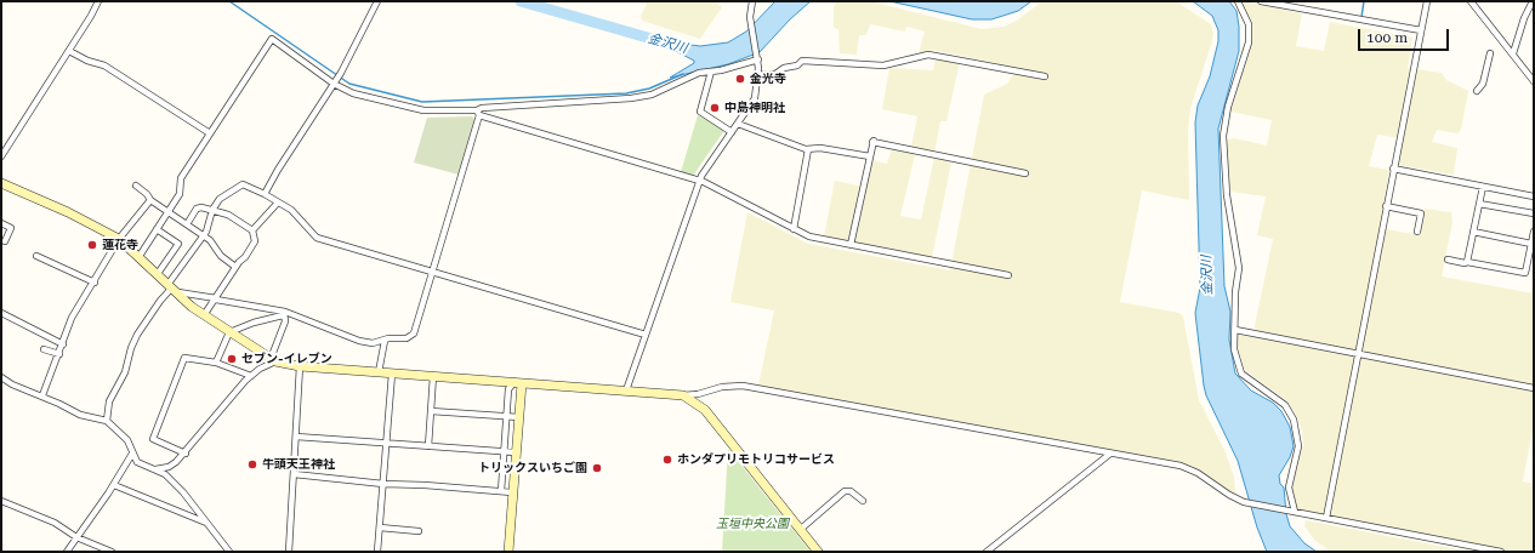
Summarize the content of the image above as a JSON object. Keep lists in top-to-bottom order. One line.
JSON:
{"water":["金沢川"],"parks":["玉垣中央公園"],"places":["金光寺","中島神明社","蓮花寺","セブン-イレブン","ホンダプリモトリコサービス","牛頭天王神社","トリックスいちご園"],"scale_bar":"100 m"}
